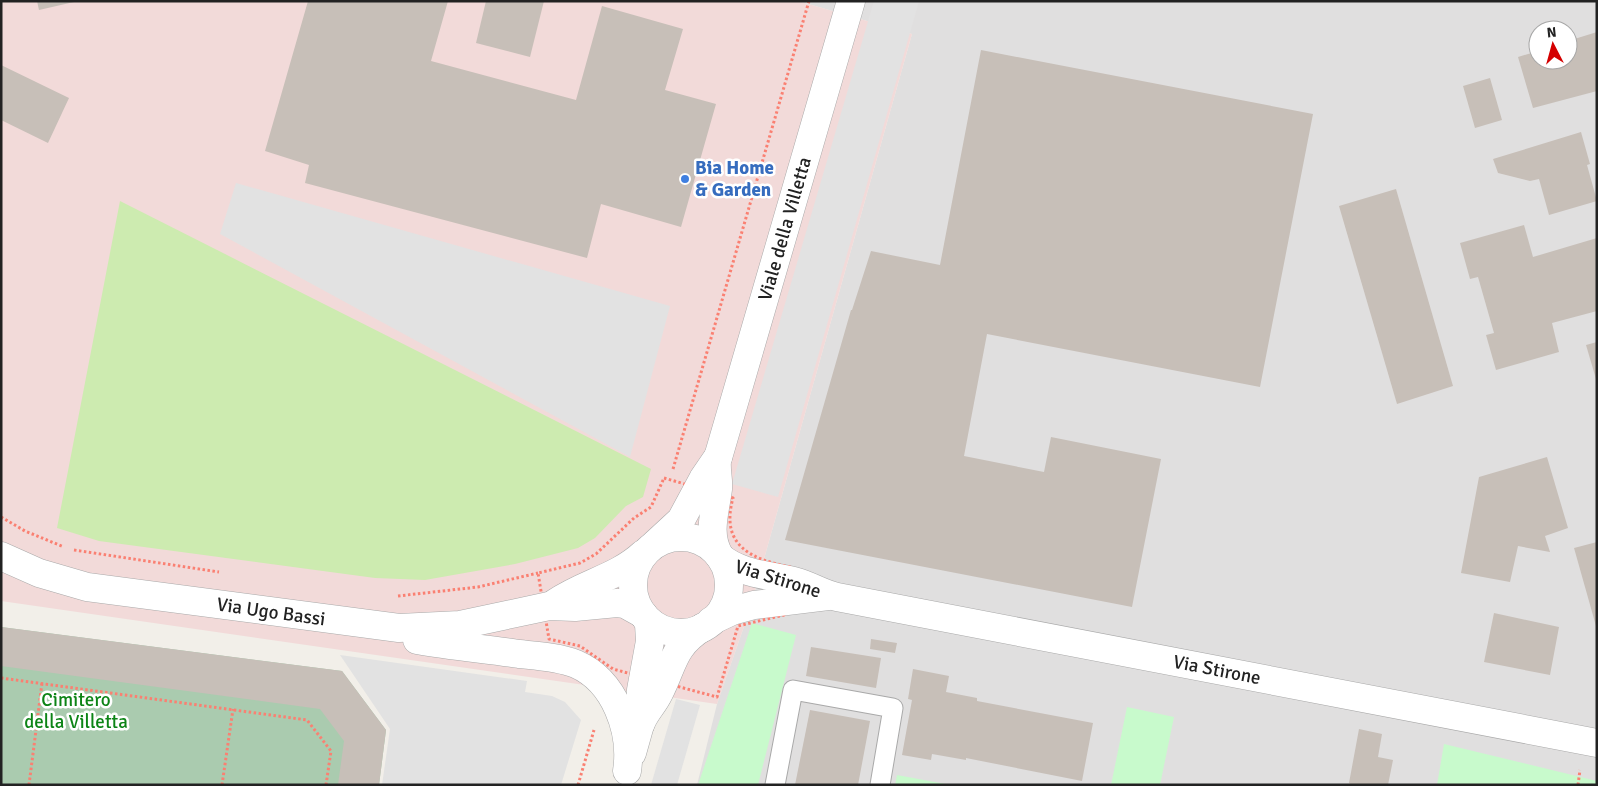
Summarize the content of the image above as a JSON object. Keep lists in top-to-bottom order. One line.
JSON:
{"streets":{"street":["Viale della Villetta","Via Stirone","Via Ugo Bassi"]},"crossings":[["Viale della Villetta","Via Stirone"],["Viale della Villetta","Via Ugo Bassi"],["Via Stirone","Via Ugo Bassi"]],"parks":["Cimitero della Villetta"],"places":["Bia Home & Garden"],"north":"top"}
